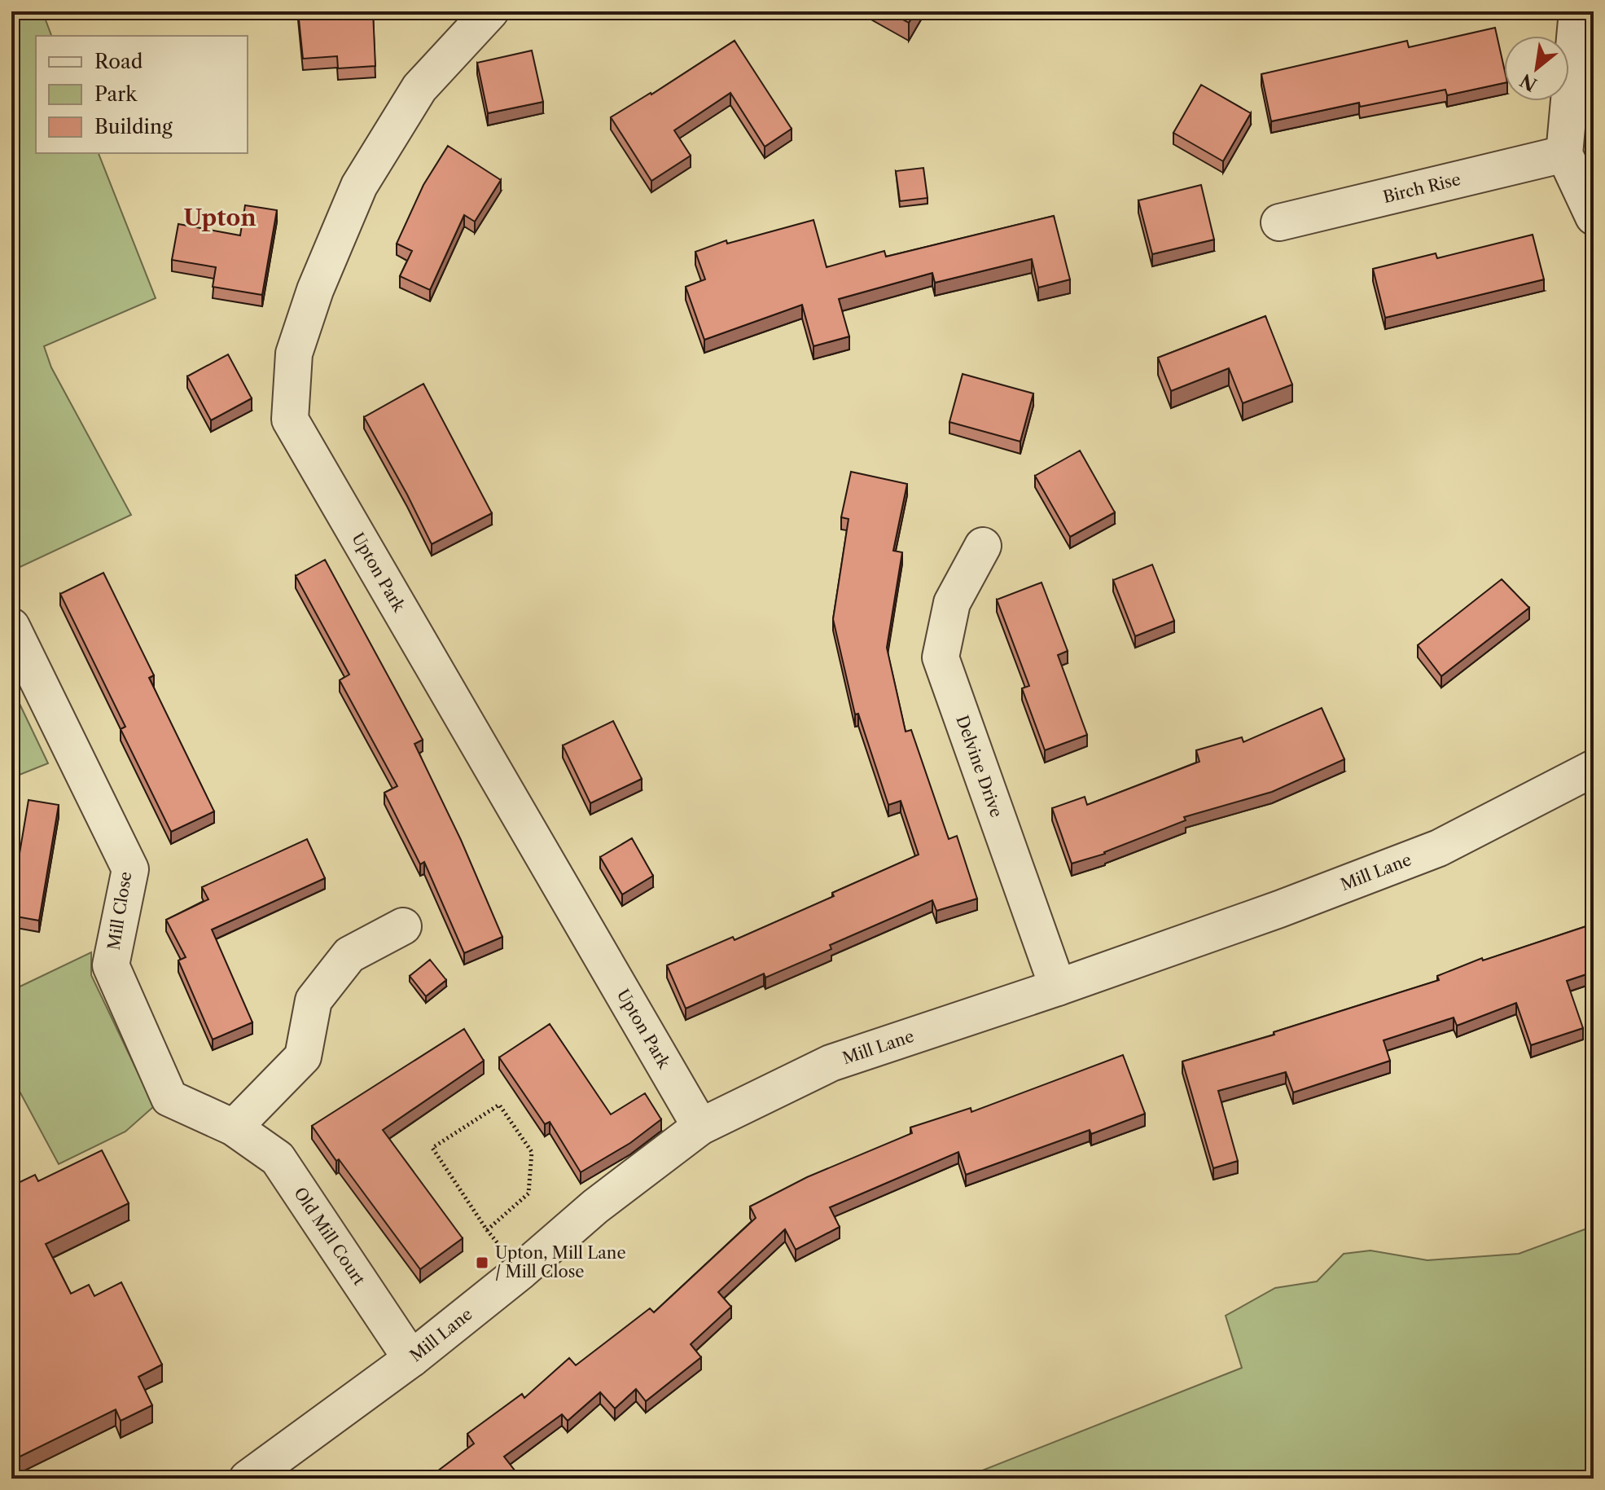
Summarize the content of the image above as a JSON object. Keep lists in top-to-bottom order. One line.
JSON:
{"streets":{"street":["Birch Rise","Upton Park","Delvine Drive","Mill Lane","Mill Close","Old Mill Court"]},"crossings":[["Upton Park","Mill Lane"],["Delvine Drive","Mill Lane"],["Mill Lane","Old Mill Court"],["Mill Close","Old Mill Court"]],"districts":["Upton"],"places":{"transit":["Upton, Mill Lane / Mill Close"]},"legend":["Road","Park","Building"],"north":"bottom left"}
